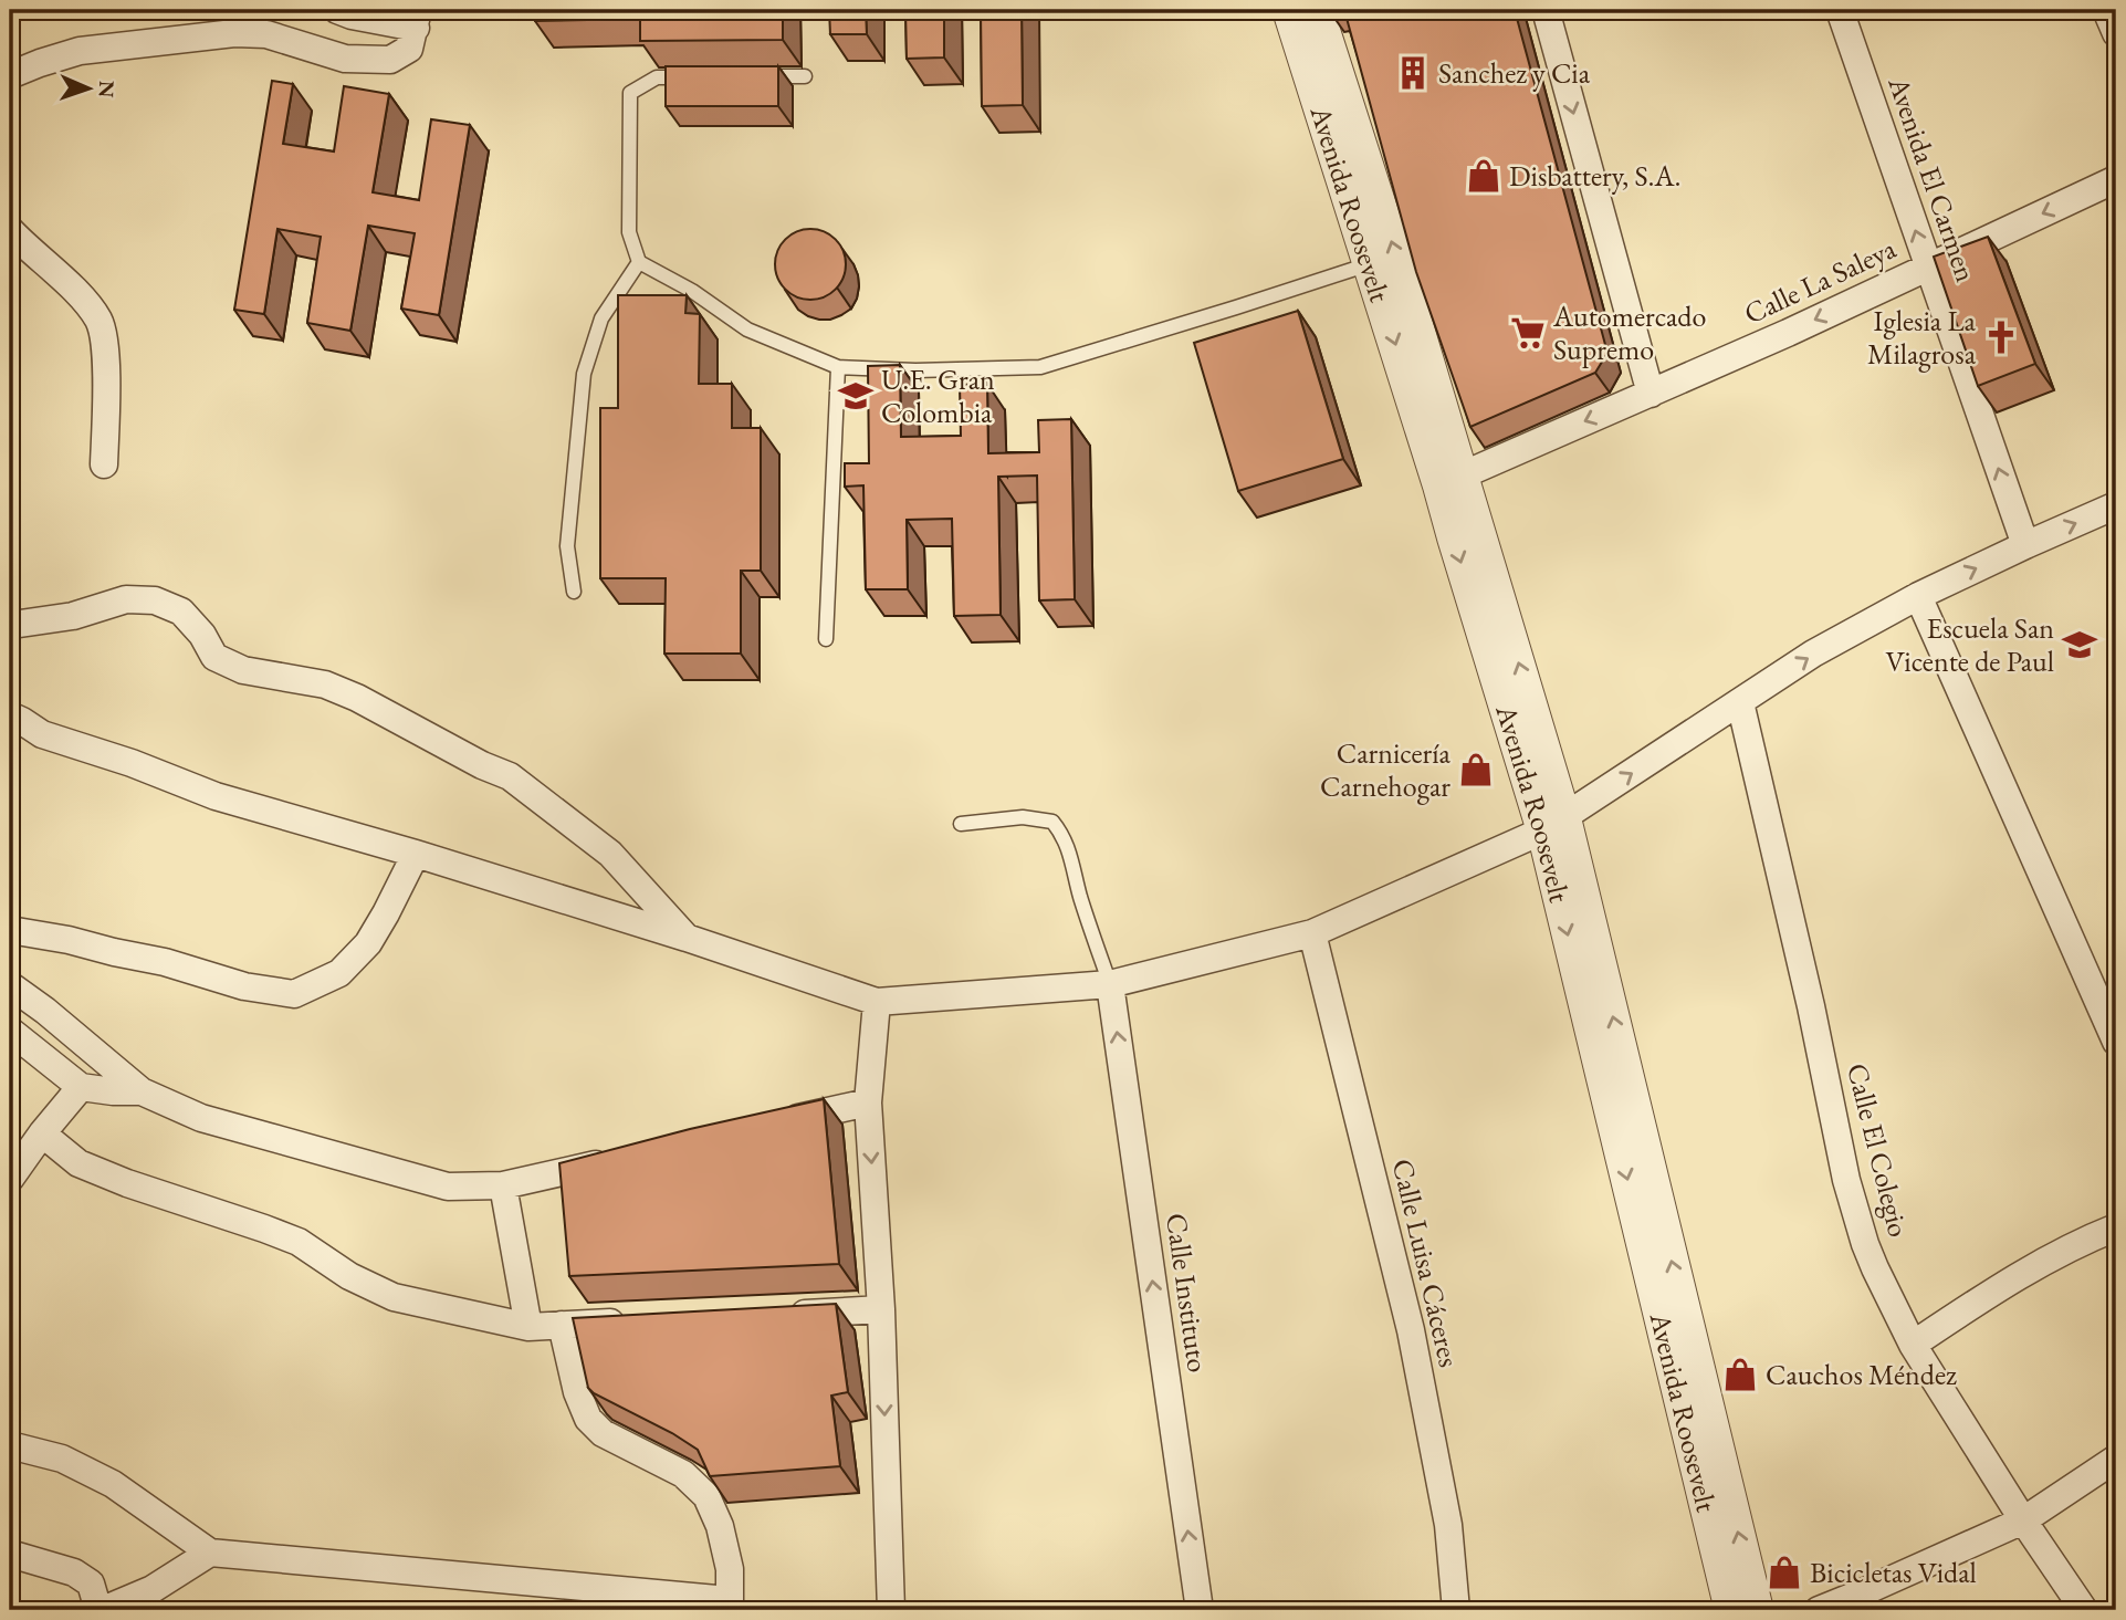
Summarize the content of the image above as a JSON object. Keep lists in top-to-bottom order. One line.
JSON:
{"streets":{"street":["Avenida El Carmen","Avenida Roosevelt","Calle La Saleya","Calle El Colegio","Calle Luisa Cáceres","Calle Instituto"]},"crossings":[["Avenida El Carmen","Calle La Saleya"],["Avenida Roosevelt","Calle La Saleya"]],"one_way":["Avenida El Carmen","Calle La Saleya","Calle Instituto"],"places":{"building":["Sanchez y Cia"],"shop":["Disbattery, S.A.","Carnicería Carnehogar","Cauchos Méndez","Bicicletas Vidal"],"supermarket":["Automercado Supremo"],"church":["Iglesia La Milagrosa"],"school or university":["U.E. Gran Colombia","Escuela San Vicente de Paul"]},"north":"right"}
